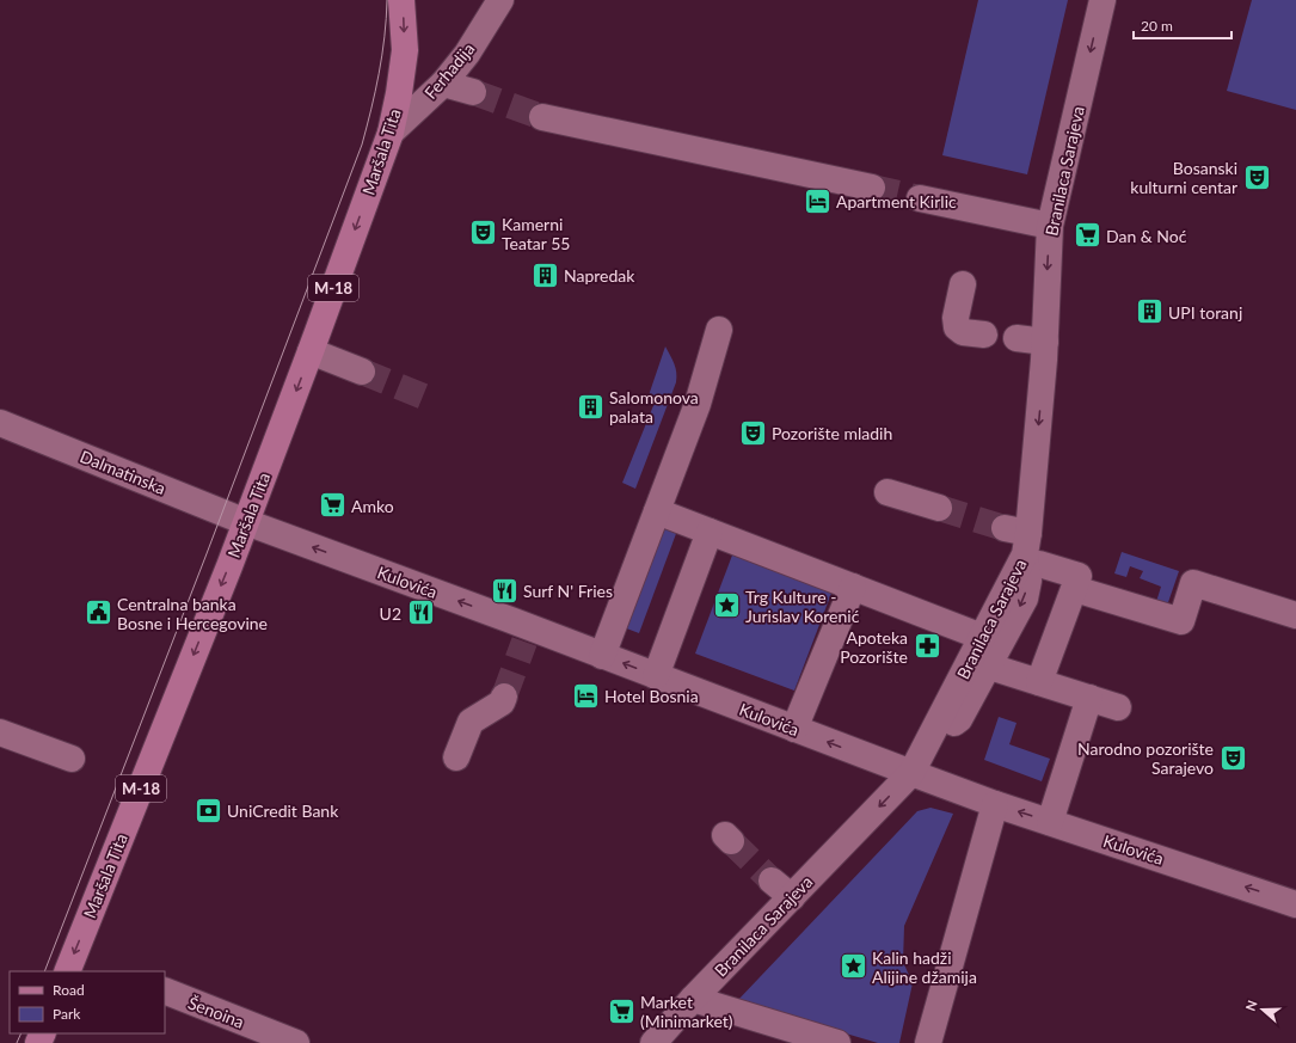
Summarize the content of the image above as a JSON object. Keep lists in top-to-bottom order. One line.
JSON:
{"streets":{"main road":["Maršala Tita","M-18"],"street":["Ferhadija","Branilaca Sarajeva","Dalmatinska","Kulovića","Šenoina"]},"crossings":[["Ferhadija","Maršala Tita"],["Maršala Tita","Dalmatinska"],["Maršala Tita","Kulovića"],["Branilaca Sarajeva","Kulovića"],["Dalmatinska","Kulovića"]],"one_way":["Maršala Tita"],"places":{"theatre":["Bosanski kulturni centar","Kamerni Teatar 55","Pozorište mladih","Narodno pozorište Sarajevo"],"hotel":["Apartment Kirlic","Hotel Bosnia"],"supermarket":["Dan & Noć","Amko","Market (Minimarket)"],"building":["Napredak","UPI toranj","Salomonova palata"],"restaurant":["Surf N' Fries","U2"],"place":["Trg Kulture - Jurislav Korenić","Kalin hadži Alijine džamija"],"public building":["Centralna banka Bosne i Hercegovine"],"pharmacy":["Apoteka Pozorište"],"bank":["UniCredit Bank"]},"legend":["Road","Park"],"scale_bar":"20 m","north":"left"}
